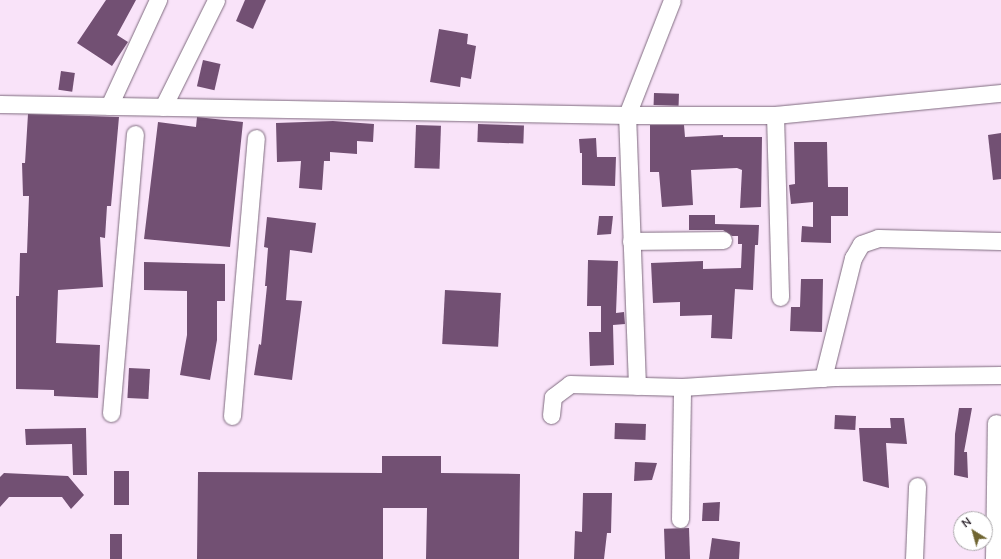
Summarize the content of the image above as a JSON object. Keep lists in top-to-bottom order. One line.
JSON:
{"north":"top left"}
